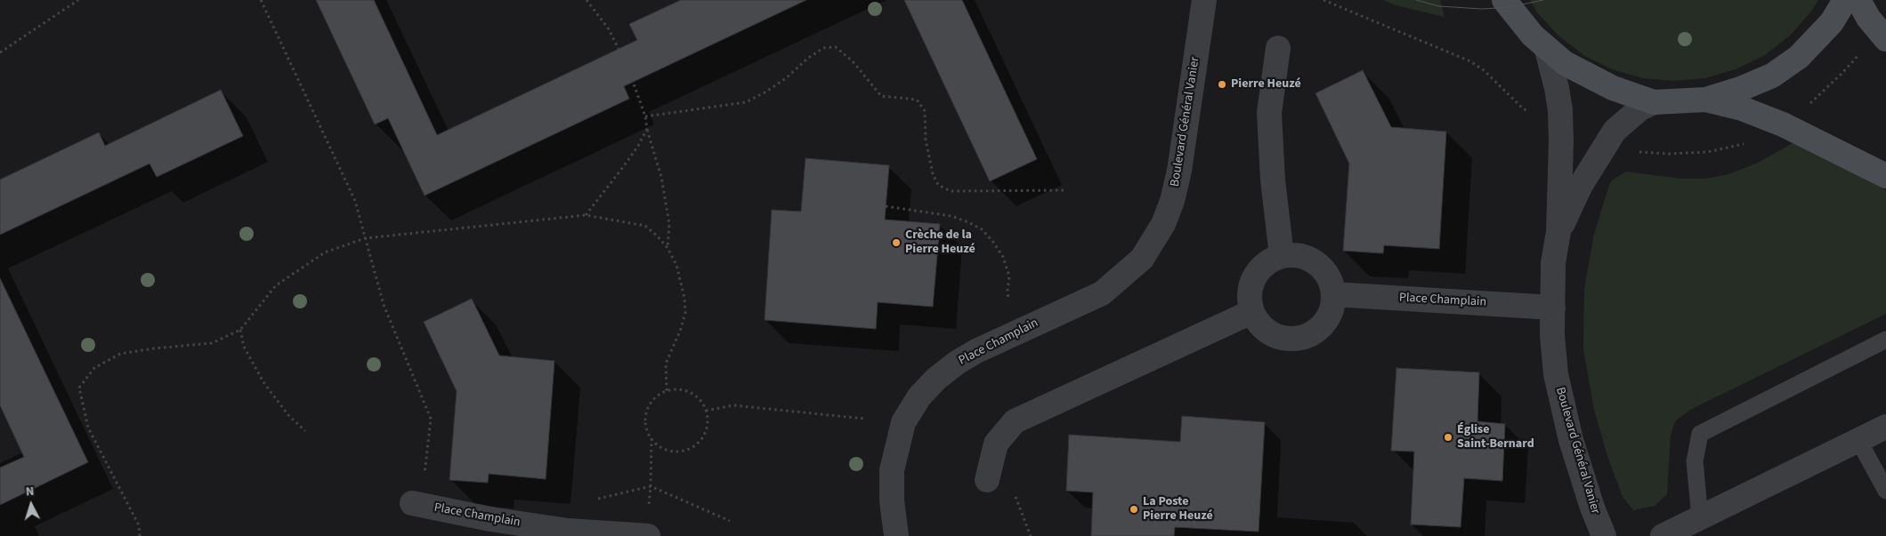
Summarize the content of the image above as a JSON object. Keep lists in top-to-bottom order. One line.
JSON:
{"streets":{"street":["Boulevard Général Vanier","Place Champlain"]},"crossings":[["Boulevard Général Vanier","Place Champlain"]],"places":["Pierre Heuzé","Crèche de la Pierre Heuzé","Église Saint-Bernard","La Poste Pierre Heuzé"],"north":"top"}
